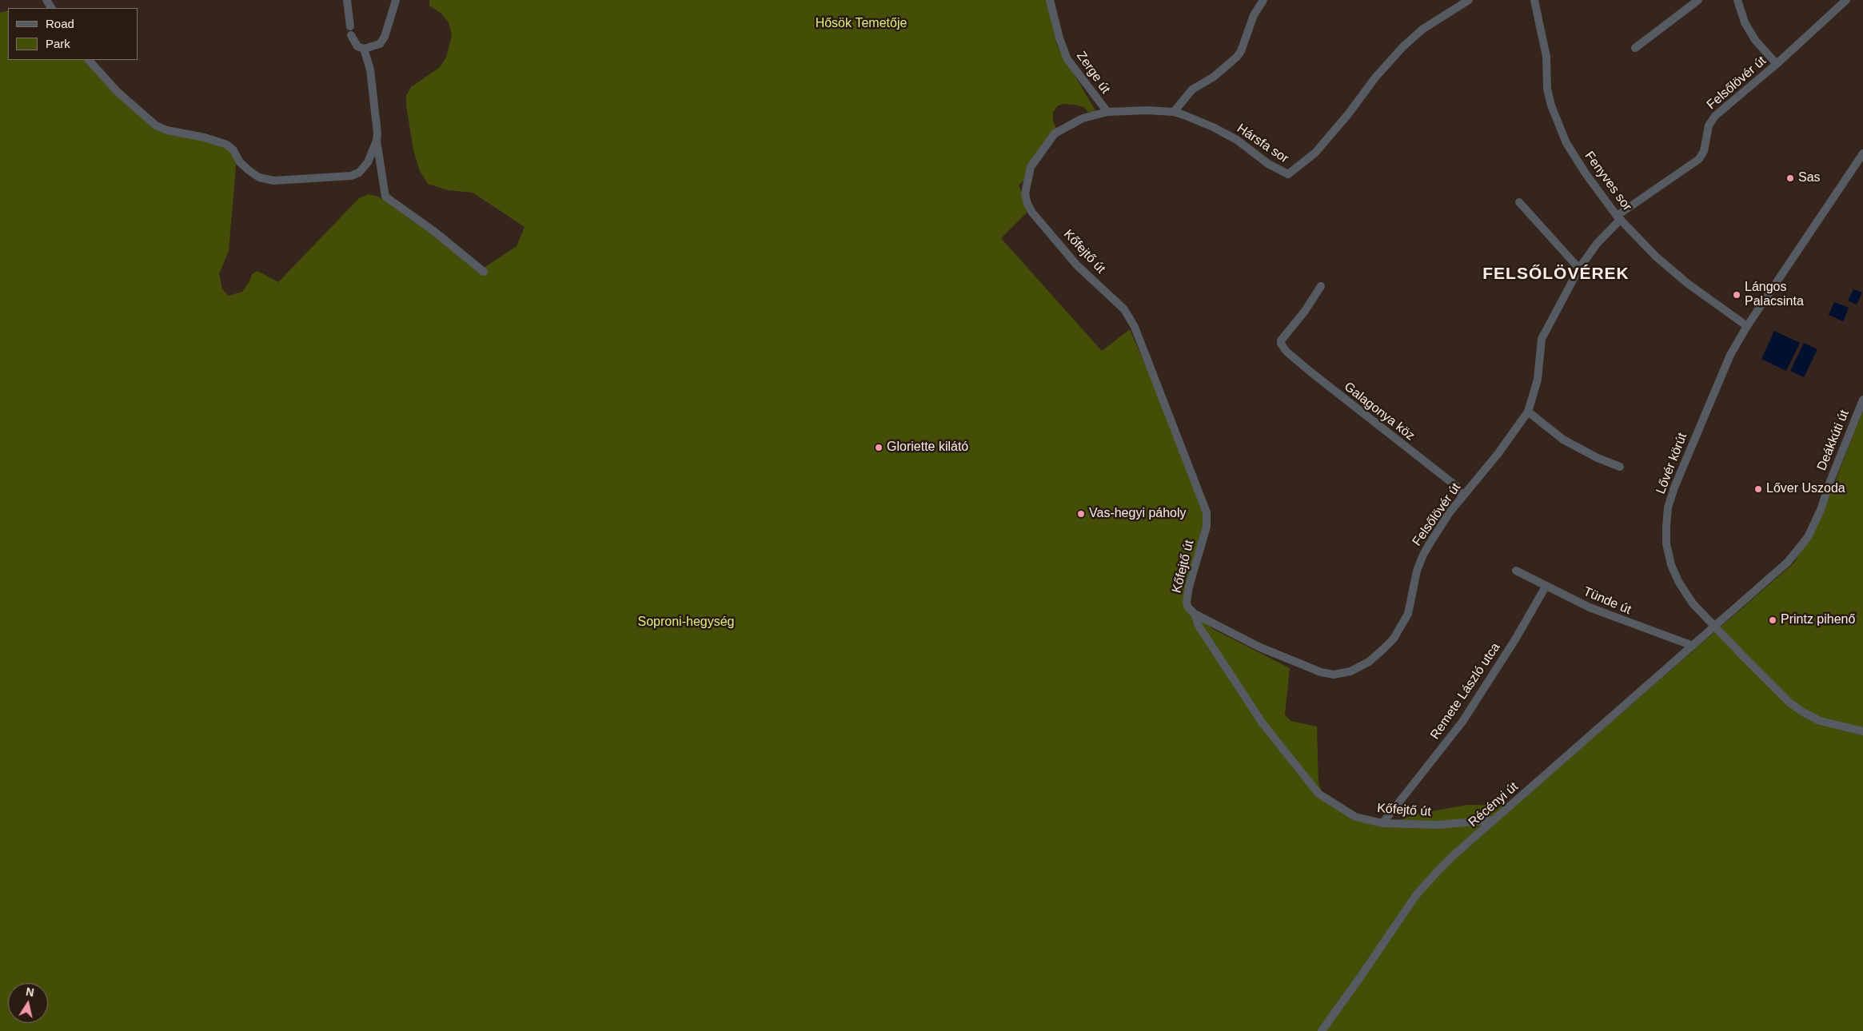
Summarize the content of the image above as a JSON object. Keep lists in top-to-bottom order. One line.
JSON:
{"streets":{"street":["Zerge út","Felsőlövér út","Hársfa sor","Fenyves sor","Kőfejtő út","Galagonya köz","Deákkúti út","Lővér körút","Tünde út","Remete László utca","Récényi út"]},"crossings":[["Zerge út","Hársfa sor"],["Felsőlövér út","Fenyves sor"],["Felsőlövér út","Kőfejtő út"],["Felsőlövér út","Galagonya köz"],["Hársfa sor","Kőfejtő út"],["Fenyves sor","Lővér körút"],["Kőfejtő út","Remete László utca"],["Kőfejtő út","Récényi út"],["Deákkúti út","Lővér körút"],["Deákkúti út","Récényi út"],["Lővér körút","Récényi út"],["Tünde út","Remete László utca"],["Tünde út","Récényi út"]],"districts":["FELSŐLÖVÉREK"],"parks":["Hősök Temetője","Soproni-hegység"],"places":["Sas","Lángos Palacsinta","Gloriette kilátó","Lőver Uszoda","Vas-hegyi páholy","Printz pihenő"],"legend":["Road","Park"],"north":"top"}
